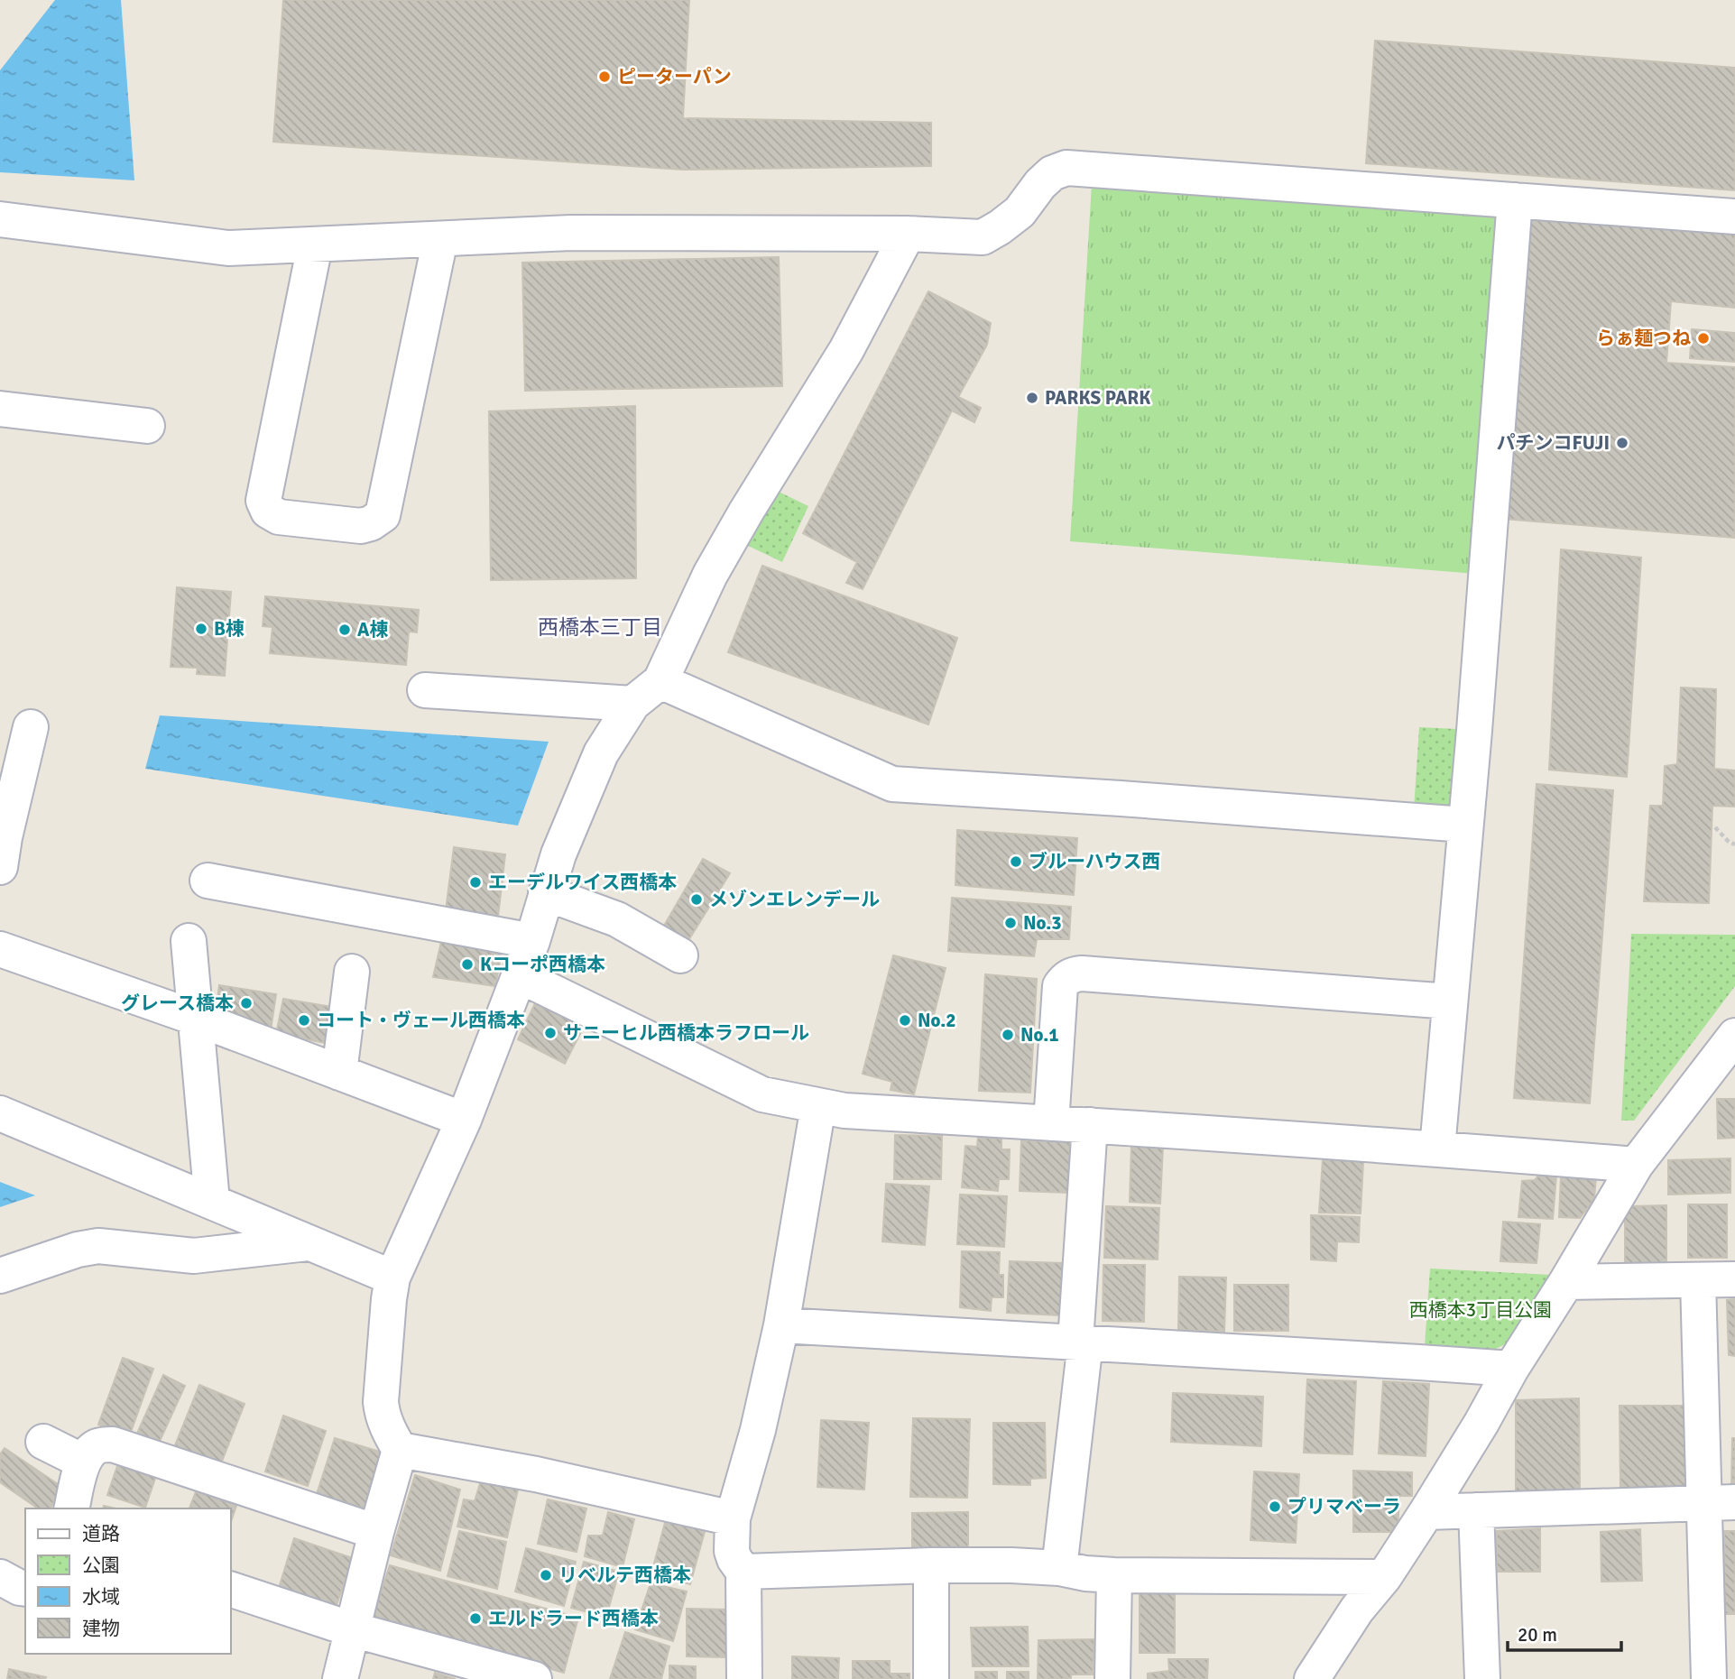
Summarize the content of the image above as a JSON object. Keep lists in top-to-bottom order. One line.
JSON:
{"districts":["西橋本三丁目"],"parks":["西橋本3丁目公園"],"places":["ピーターパン","らぁ麺つね","PARKS PARK","パチンコFUJI","B棟","A棟","ブルーハウス西","エーデルワイス西橋本","メゾンエレンデール","No.3","Kコーポ西橋本","グレース橋本","コート・ヴェール西橋本","No.2","サニーヒル西橋本ラフロール","No.1","プリマベーラ","リベルテ西橋本","エルドラード西橋本"],"legend":["道路","公園","水域","建物"],"scale_bar":"20 m"}
